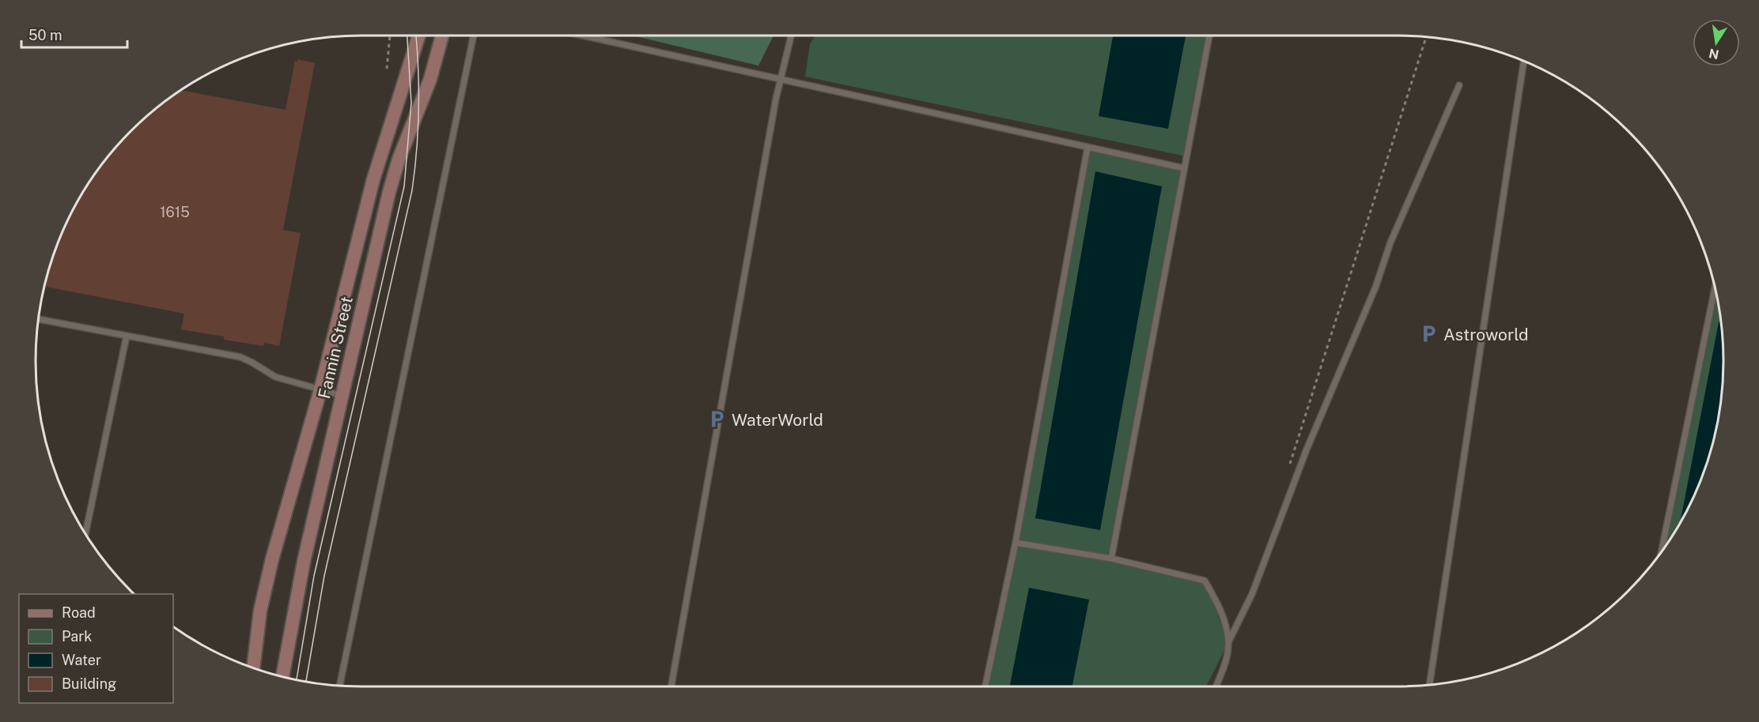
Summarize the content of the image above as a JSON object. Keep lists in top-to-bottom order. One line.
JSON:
{"streets":{"main road":["Fannin Street"]},"places":{"parking":["Astroworld","WaterWorld"]},"house_numbers":["1615"],"legend":["Road","Park","Water","Building"],"scale_bar":"50 m","north":"bottom"}
